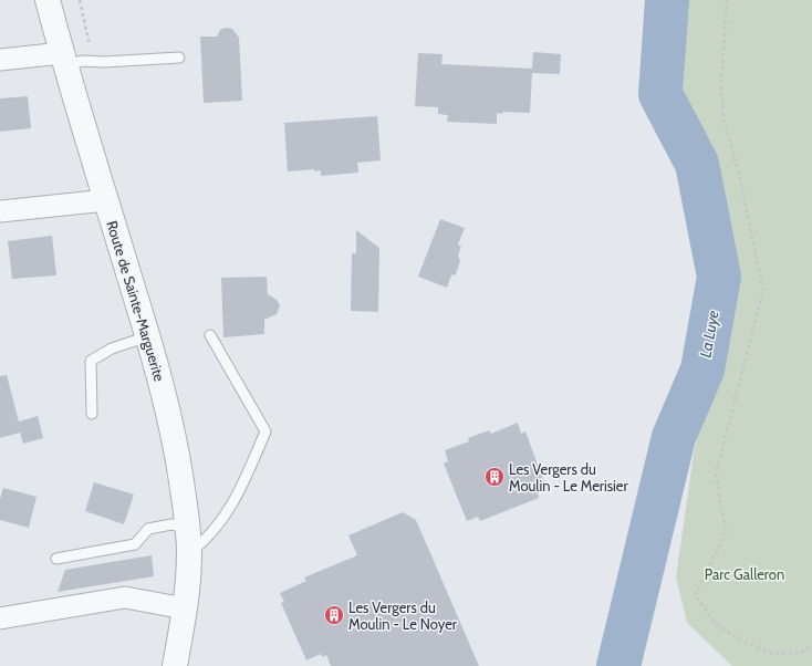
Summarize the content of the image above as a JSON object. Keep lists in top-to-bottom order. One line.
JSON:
{"streets":{"street":["Route de Sainte-Marguerite"]},"water":["La Luye"],"parks":["Parc Galleron"],"places":{"building":["Les Vergers du Moulin - Le Merisier","Les Vergers du Moulin - Le Noyer"]}}
